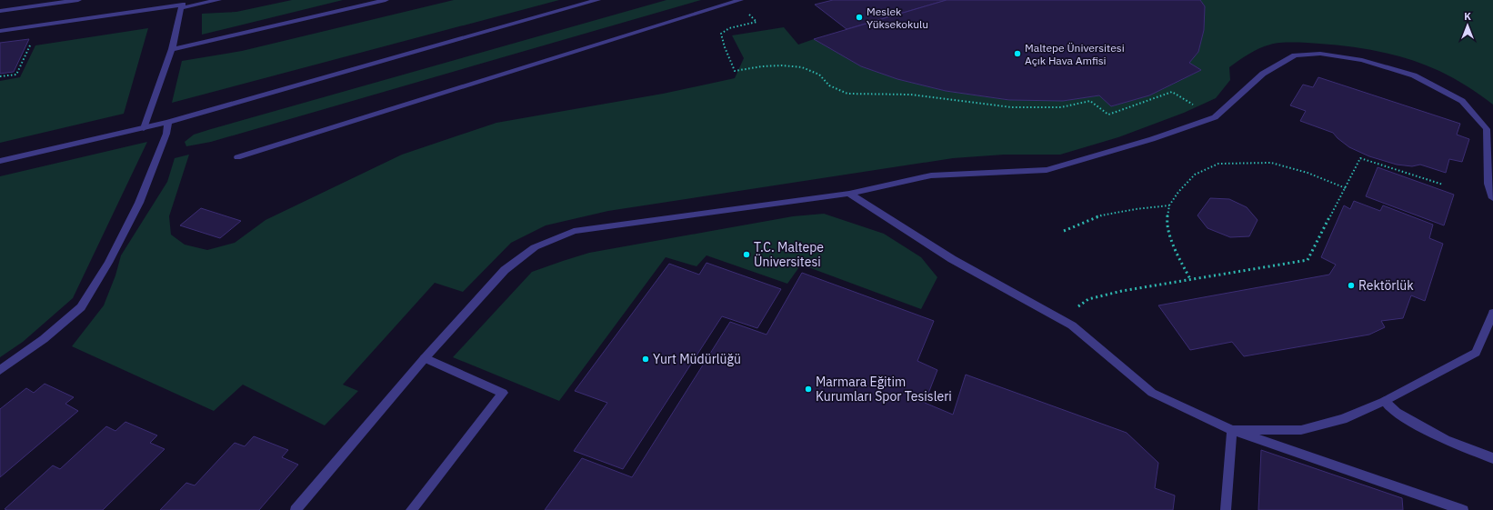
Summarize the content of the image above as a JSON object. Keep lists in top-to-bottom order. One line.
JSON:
{"places":["Meslek Yüksekokulu","Maltepe Üniversitesi Açık Hava Amfisi","T.C. Maltepe Üniversitesi","Rektörlük","Yurt Müdürlüğü","Marmara Eğitim Kurumları Spor Tesisleri"],"north":"top"}
